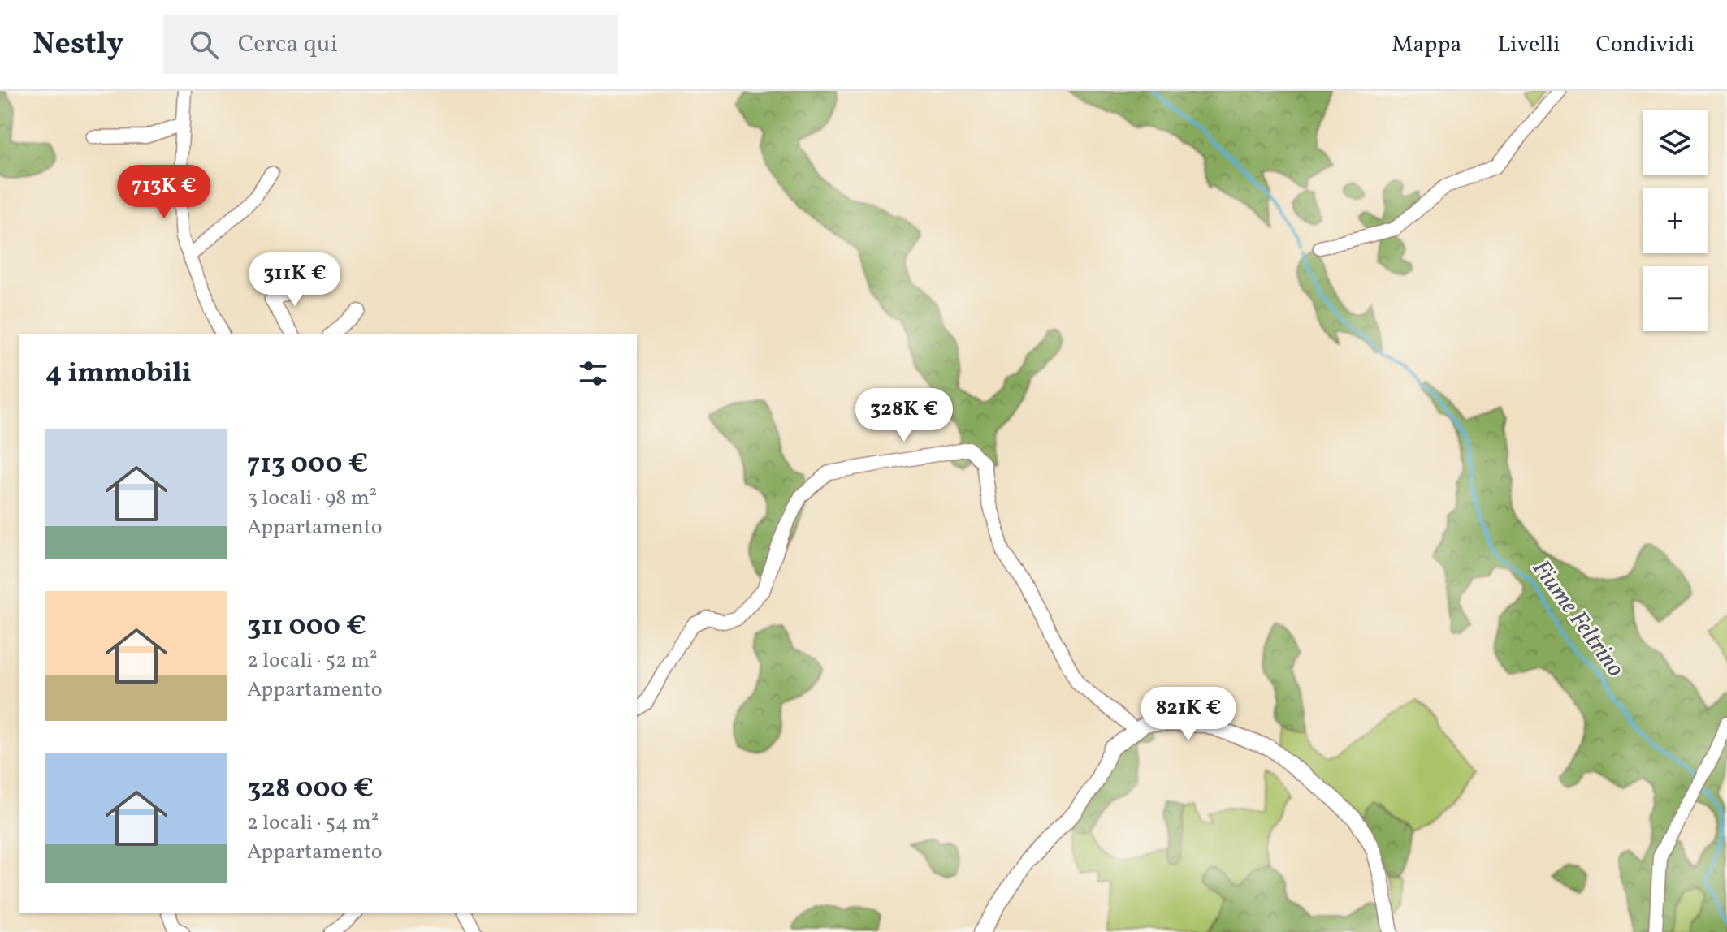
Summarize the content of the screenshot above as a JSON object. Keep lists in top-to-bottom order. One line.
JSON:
{"water":["Fiume Feltrino"],"page":{"header":"Nestly","search":"Cerca qui","nav":["Mappa","Livelli","Condividi"],"map_buttons":["+","−"],"price":["713K €","311K €","328K €","821K €"],"heading":"4 immobili","list":[{"name":"713 000 €","note":"3 locali · 98 m² · Appartamento"},{"name":"311 000 €","note":"2 locali · 52 m² · Appartamento"},{"name":"328 000 €","note":"2 locali · 54 m² · Appartamento"}]}}
